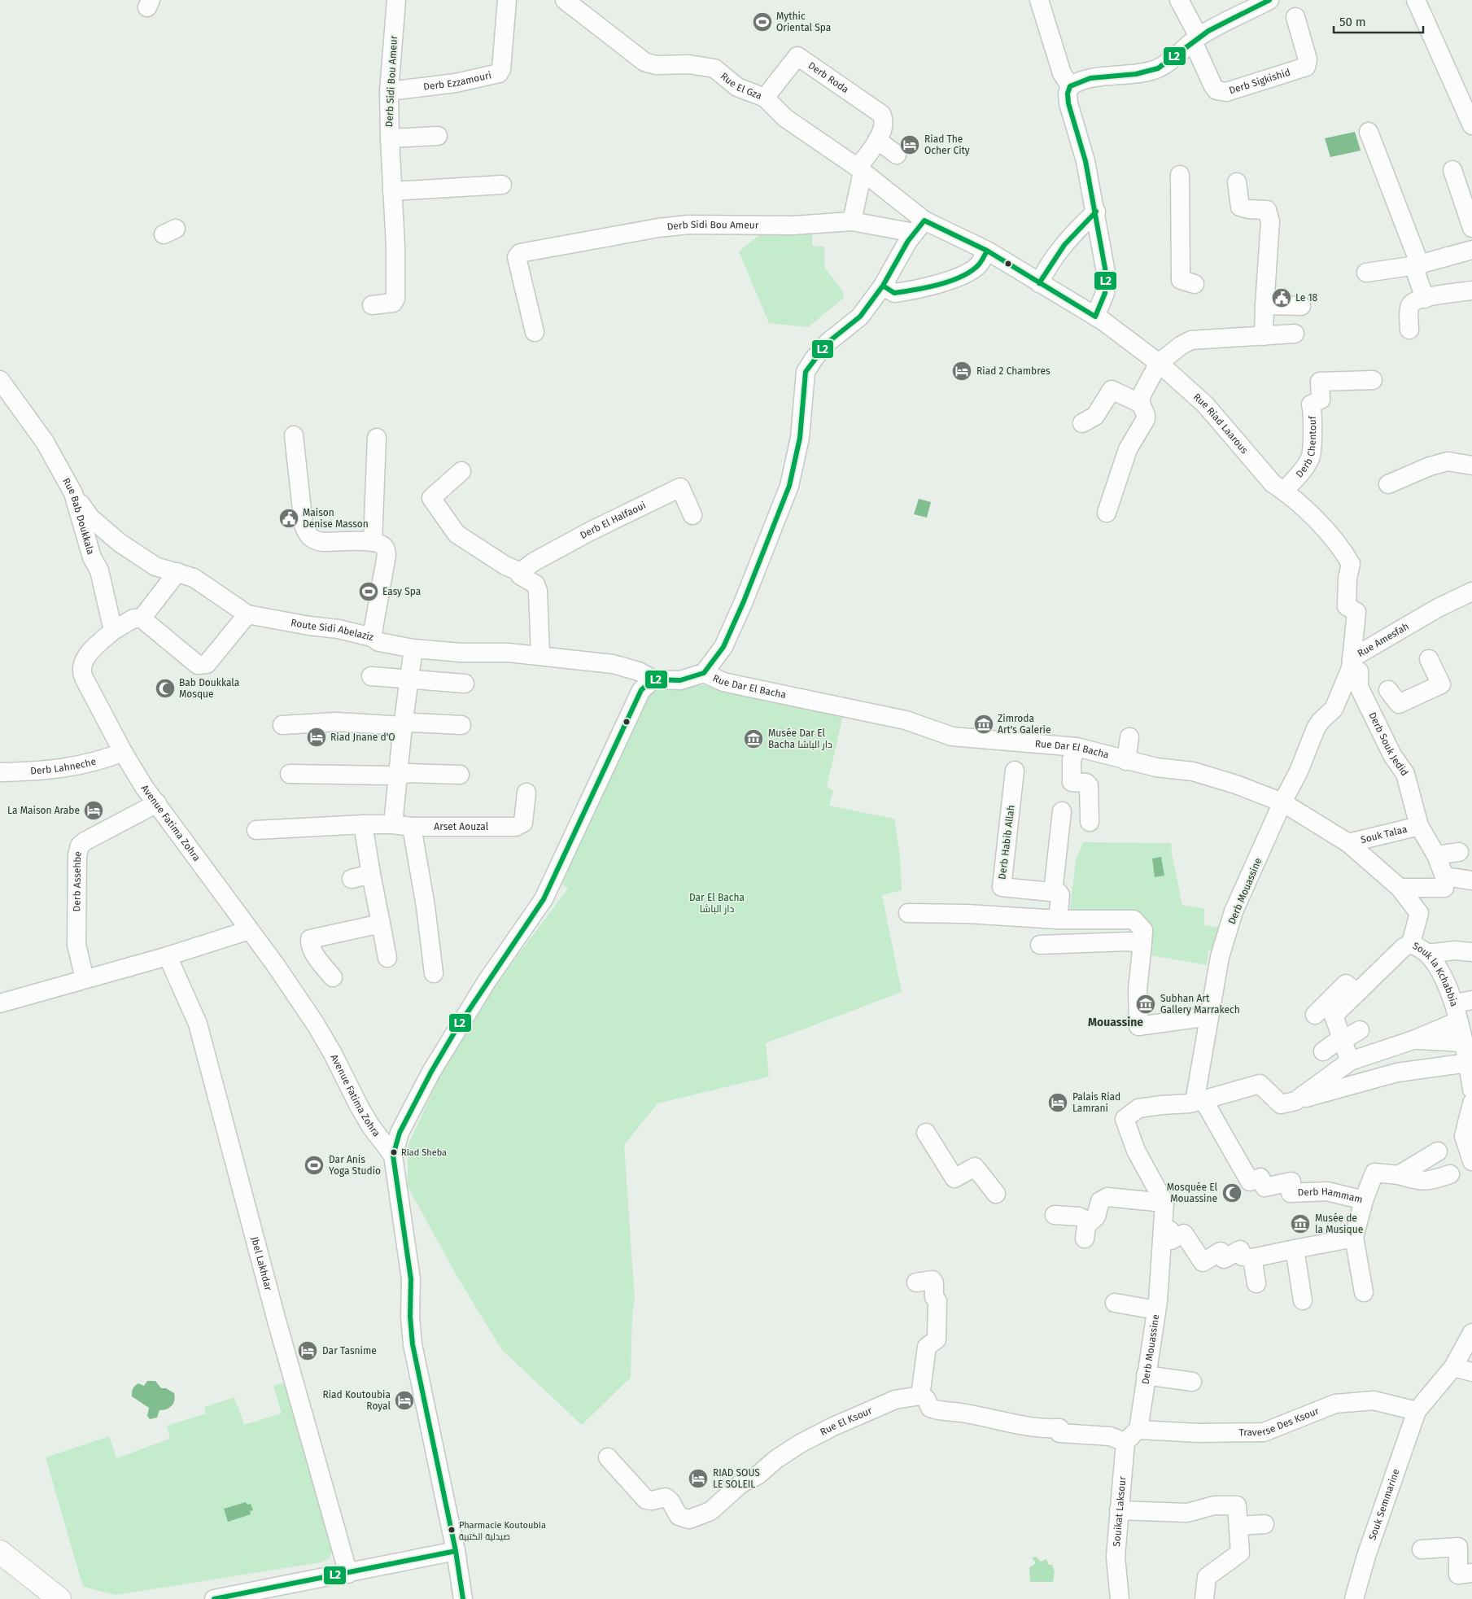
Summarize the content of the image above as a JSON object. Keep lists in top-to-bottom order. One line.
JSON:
{"streets":{"street":["Derb Roda","Derb Sidi Bou Ameur","Derb Ezzamouri","Derb Sigkishid","Rue El Gza","Rue Riad Laarous","Derb Chentouf","Rue Bab Doukkala","Derb El Halfaoui","Route Sidi Abelaziz","Rue Amesfah","Rue Dar El Bacha","Derb Souk Jedid","Derb Lahneche","Avenue Fatima Zohra","Arset Aouzal","Souk Talaa","Derb Habib Allah","Derb Assehbe","Derb Mouassine","Souk la Kchabbia","Derb Hammam","Jbel Lakhdar","Traverse Des Ksour","Rue El Ksour","Souk Semmarine","Souikat Laksour"]},"crossings":[["Derb Roda","Rue El Gza"],["Derb Sidi Bou Ameur","Derb Ezzamouri"],["Derb Sidi Bou Ameur","Rue El Gza"],["Derb Sidi Bou Ameur","Rue Riad Laarous"],["Rue El Gza","Rue Riad Laarous"],["Rue Riad Laarous","Derb Chentouf"],["Rue Riad Laarous","Rue Amesfah"],["Rue Riad Laarous","Derb Souk Jedid"],["Rue Bab Doukkala","Route Sidi Abelaziz"],["Rue Bab Doukkala","Avenue Fatima Zohra"],["Route Sidi Abelaziz","Rue Dar El Bacha"],["Rue Amesfah","Rue Dar El Bacha"],["Rue Amesfah","Derb Souk Jedid"],["Rue Amesfah","Derb Mouassine"],["Rue Dar El Bacha","Souk Talaa"],["Rue Dar El Bacha","Derb Mouassine"],["Rue Dar El Bacha","Souk la Kchabbia"],["Derb Souk Jedid","Souk Talaa"],["Derb Lahneche","Avenue Fatima Zohra"],["Avenue Fatima Zohra","Derb Assehbe"],["Souk Talaa","Souk la Kchabbia"],["Derb Mouassine","Derb Hammam"],["Derb Mouassine","Traverse Des Ksour"],["Traverse Des Ksour","Souk Semmarine"]],"districts":["Mouassine"],"parks":["Dar El Bacha دار الباشا"],"places":{"sports":["Mythic Oriental Spa","Easy Spa","Dar Anis Yoga Studio"],"hotel":["Riad The Ocher City","Riad 2 Chambres","Riad Jnane d'O","La Maison Arabe","Palais Riad Lamrani","Dar Tasnime","Riad Koutoubia Royal","RIAD SOUS LE SOLEIL"],"public building":["Le 18","Maison Denise Masson"],"mosque":["Bab Doukkala Mosque","Mosquée El Mouassine"],"museum":["Zimroda Art's Galerie","Musée Dar El Bacha دار الباشا","Subhan Art Gallery Marrakech","Musée de la Musique"],"other":["Riad Sheba","Pharmacie Koutoubia صيدلية الكتبية"]},"lines":["transit line L2"],"scale_bar":"50 m"}
